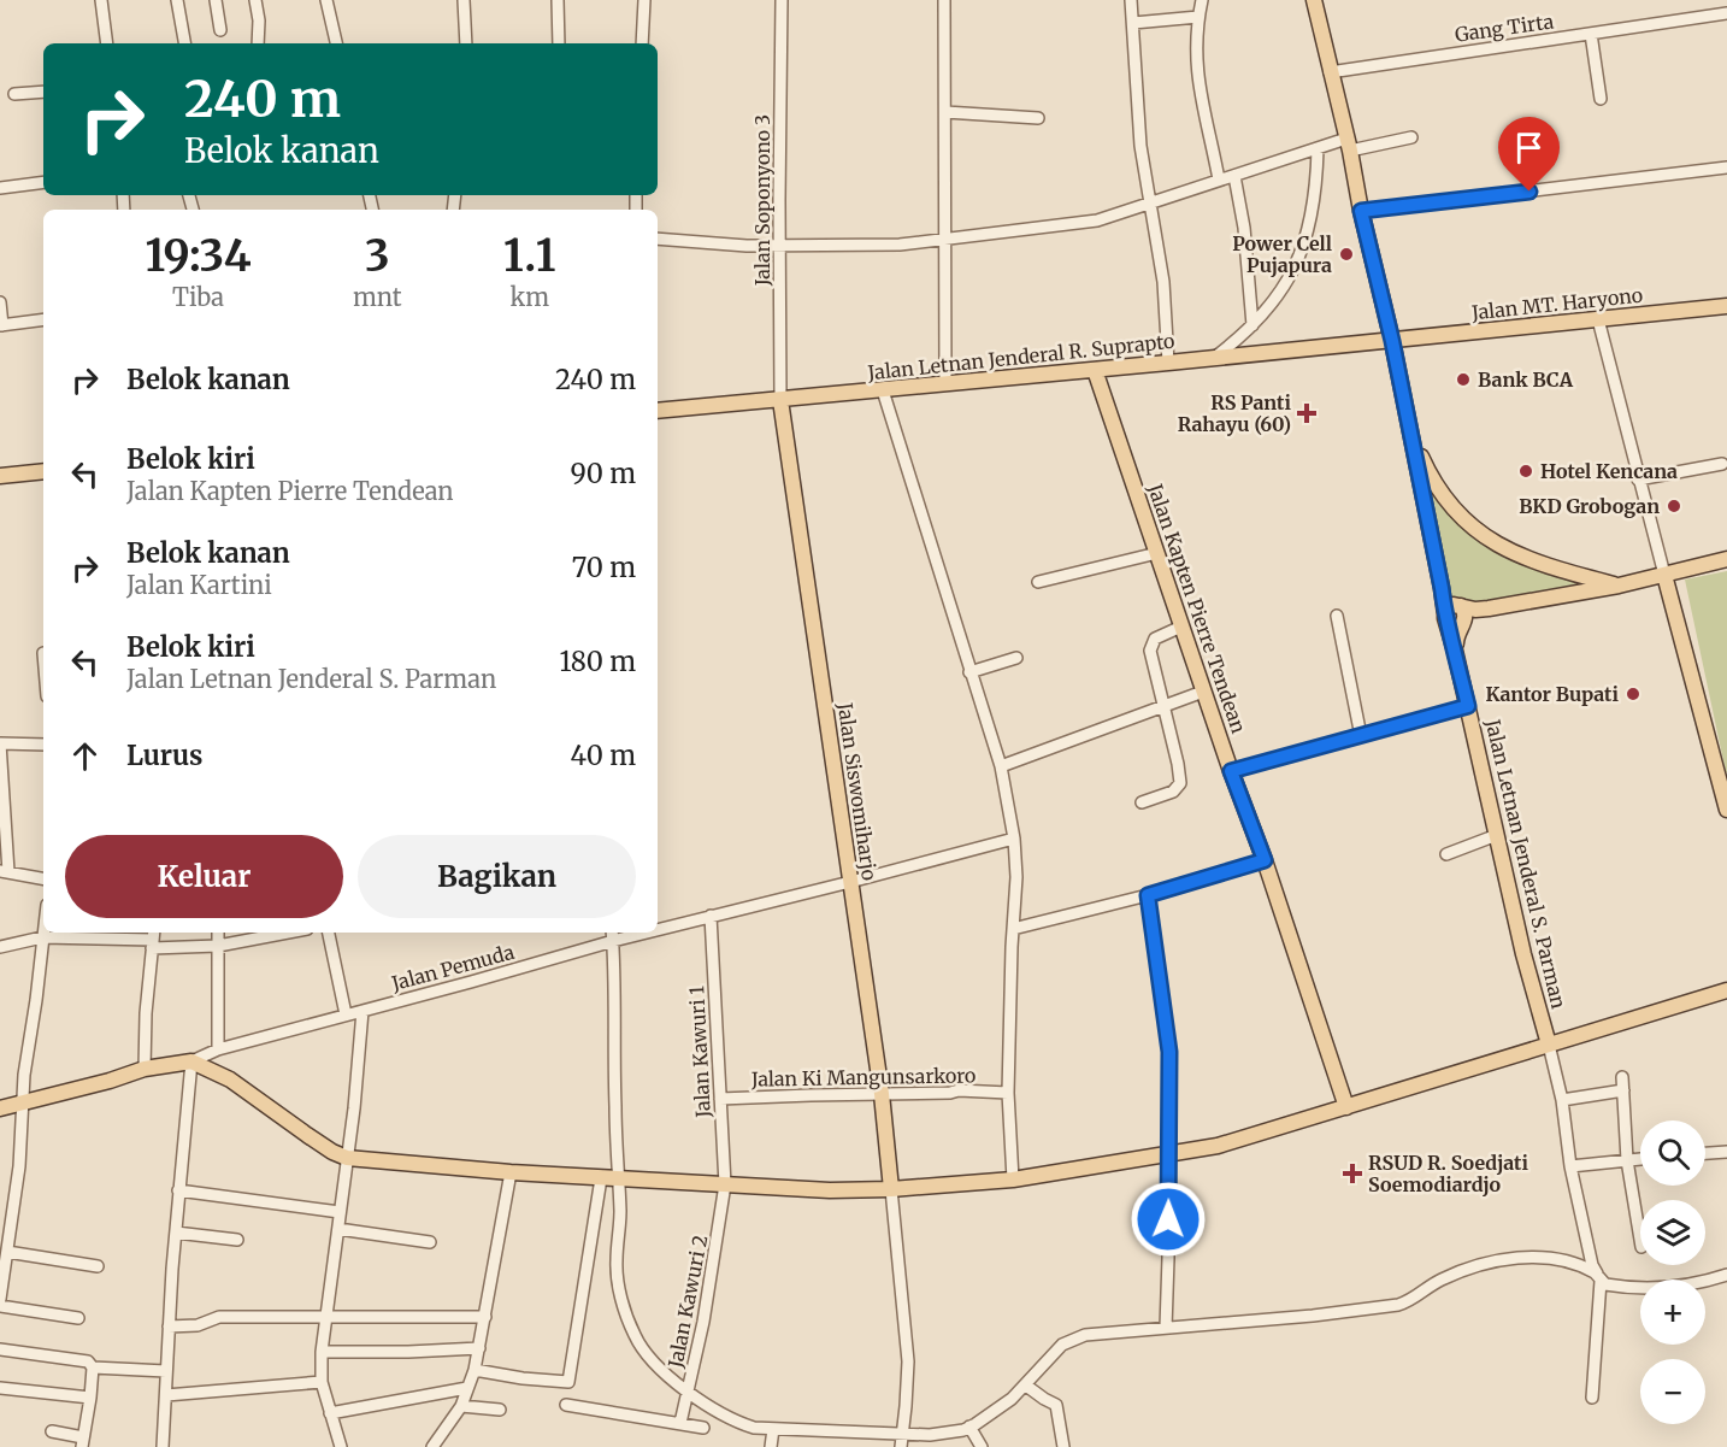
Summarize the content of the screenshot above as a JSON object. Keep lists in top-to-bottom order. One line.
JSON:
{"streets":{"main road":["Jalan MT. Haryono","Jalan Letnan Jenderal R. Suprapto","Jalan Kapten Pierre Tendean","Jalan Siswomiharjo","Jalan Letnan Jenderal S. Parman"],"street":["Gang Tirta","Jalan Soponyono 3","Jalan Pemuda","Jalan Kawuri 1","Jalan Ki Mangunsarkoro","Jalan Kawuri 2"]},"crossings":[["Jalan Soponyono 3","Jalan Letnan Jenderal R. Suprapto"],["Jalan Soponyono 3","Jalan Siswomiharjo"],["Jalan MT. Haryono","Jalan Letnan Jenderal R. Suprapto"],["Jalan Letnan Jenderal R. Suprapto","Jalan Kapten Pierre Tendean"],["Jalan Letnan Jenderal R. Suprapto","Jalan Siswomiharjo"],["Jalan Siswomiharjo","Jalan Pemuda"],["Jalan Siswomiharjo","Jalan Ki Mangunsarkoro"],["Jalan Pemuda","Jalan Kawuri 1"],["Jalan Kawuri 1","Jalan Ki Mangunsarkoro"],["Jalan Kawuri 1","Jalan Kawuri 2"]],"places":{"other":["Power Cell Pujapura","Bank BCA","Hotel Kencana","BKD Grobogan","Kantor Bupati"],"health":["RS Panti Rahayu (60)","RSUD R. Soedjati Soemodiardjo"]},"page":{"turn":["240 m","Belok kanan"],"eta":["19:34","Tiba","3","mnt","1.1","km"],"list":[{"name":"Belok kanan","value":"240 m"},{"name":"Belok kiri","note":"Jalan Kapten Pierre Tendean","value":"90 m"},{"name":"Belok kanan","note":"Jalan Kartini","value":"70 m"},{"name":"Belok kiri","note":"Jalan Letnan Jenderal S. Parman","value":"180 m"},{"name":"Lurus","value":"40 m"}],"buttons":["Keluar","Bagikan"],"map_buttons":["+","−"]}}
